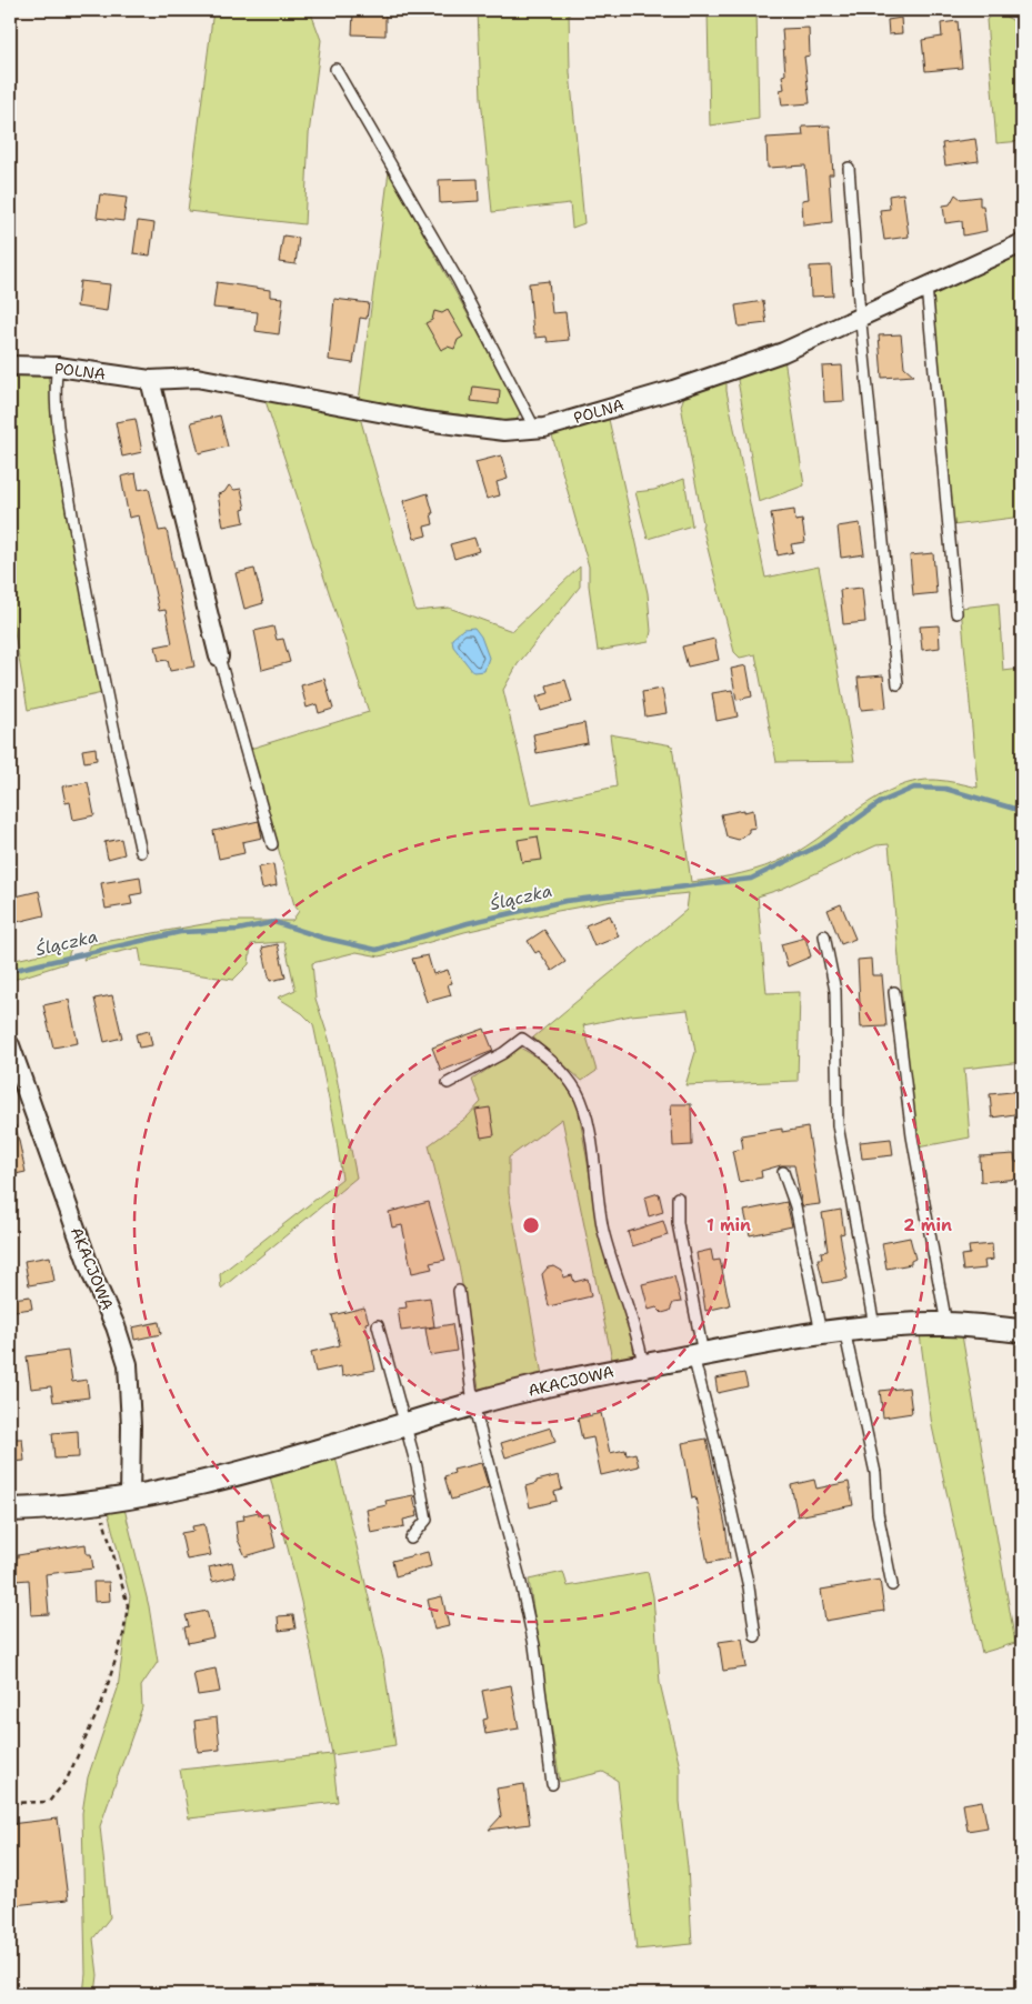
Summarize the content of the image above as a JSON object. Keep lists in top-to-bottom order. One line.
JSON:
{"streets":{"street":["POLNA","AKACJOWA"]},"water":["Ślączka"],"rings":["1 min","2 min"]}
